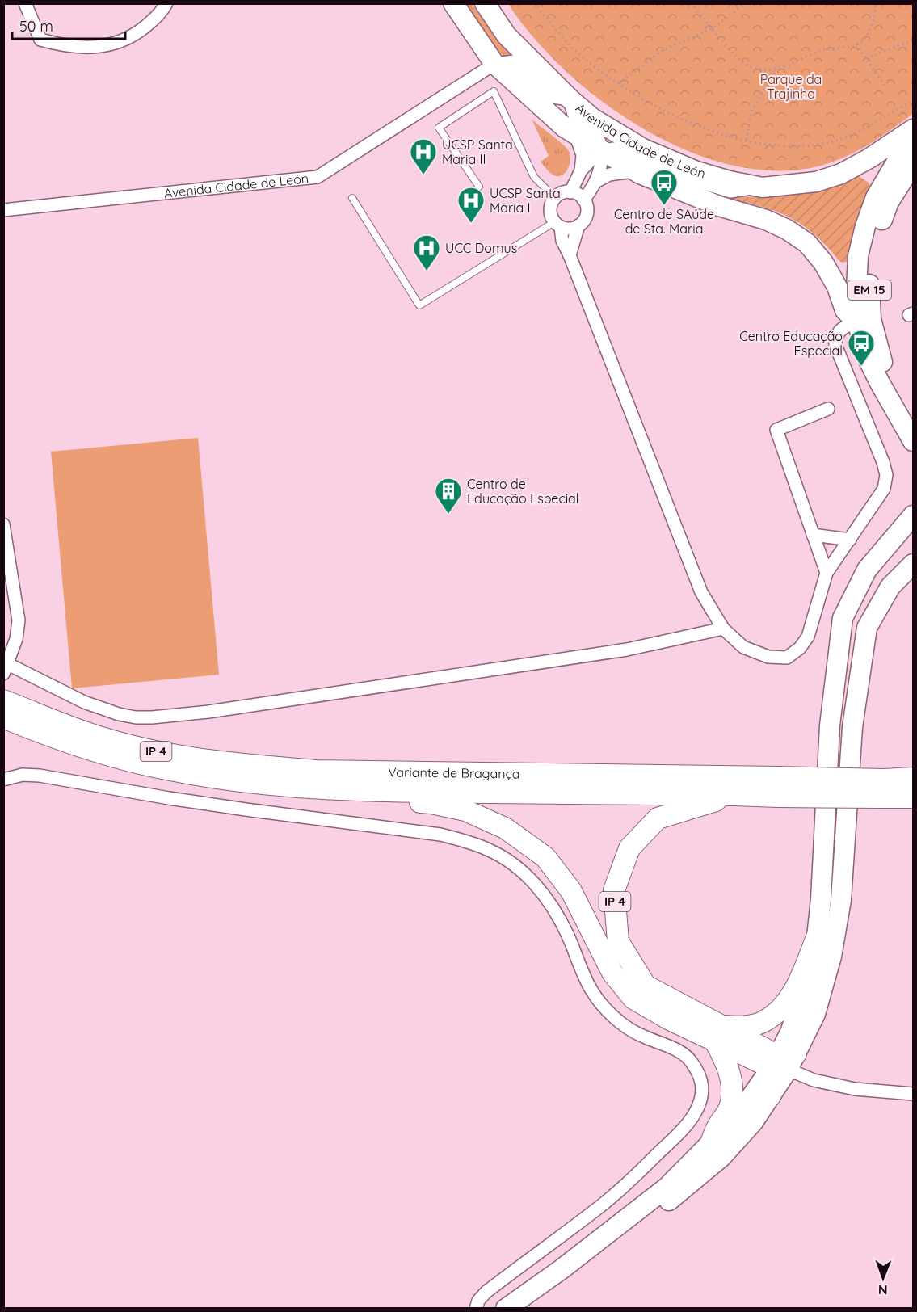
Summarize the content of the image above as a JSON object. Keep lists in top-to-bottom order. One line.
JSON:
{"streets":{"highway":["IP 4","Variante de Bragança"],"main road":["Avenida Cidade de León","EM 15"]},"crossings":[["Avenida Cidade de León","EM 15"],["IP 4","Variante de Bragança"]],"parks":["Parque da Trajinha"],"places":{"hospital":["UCSP Santa Maria II","UCSP Santa Maria I","UCC Domus"],"bus stop":["Centro de SAúde de Sta. Maria","Centro Educação Especial"],"building":["Centro de Educação Especial"]},"scale_bar":"50 m","north":"bottom"}
